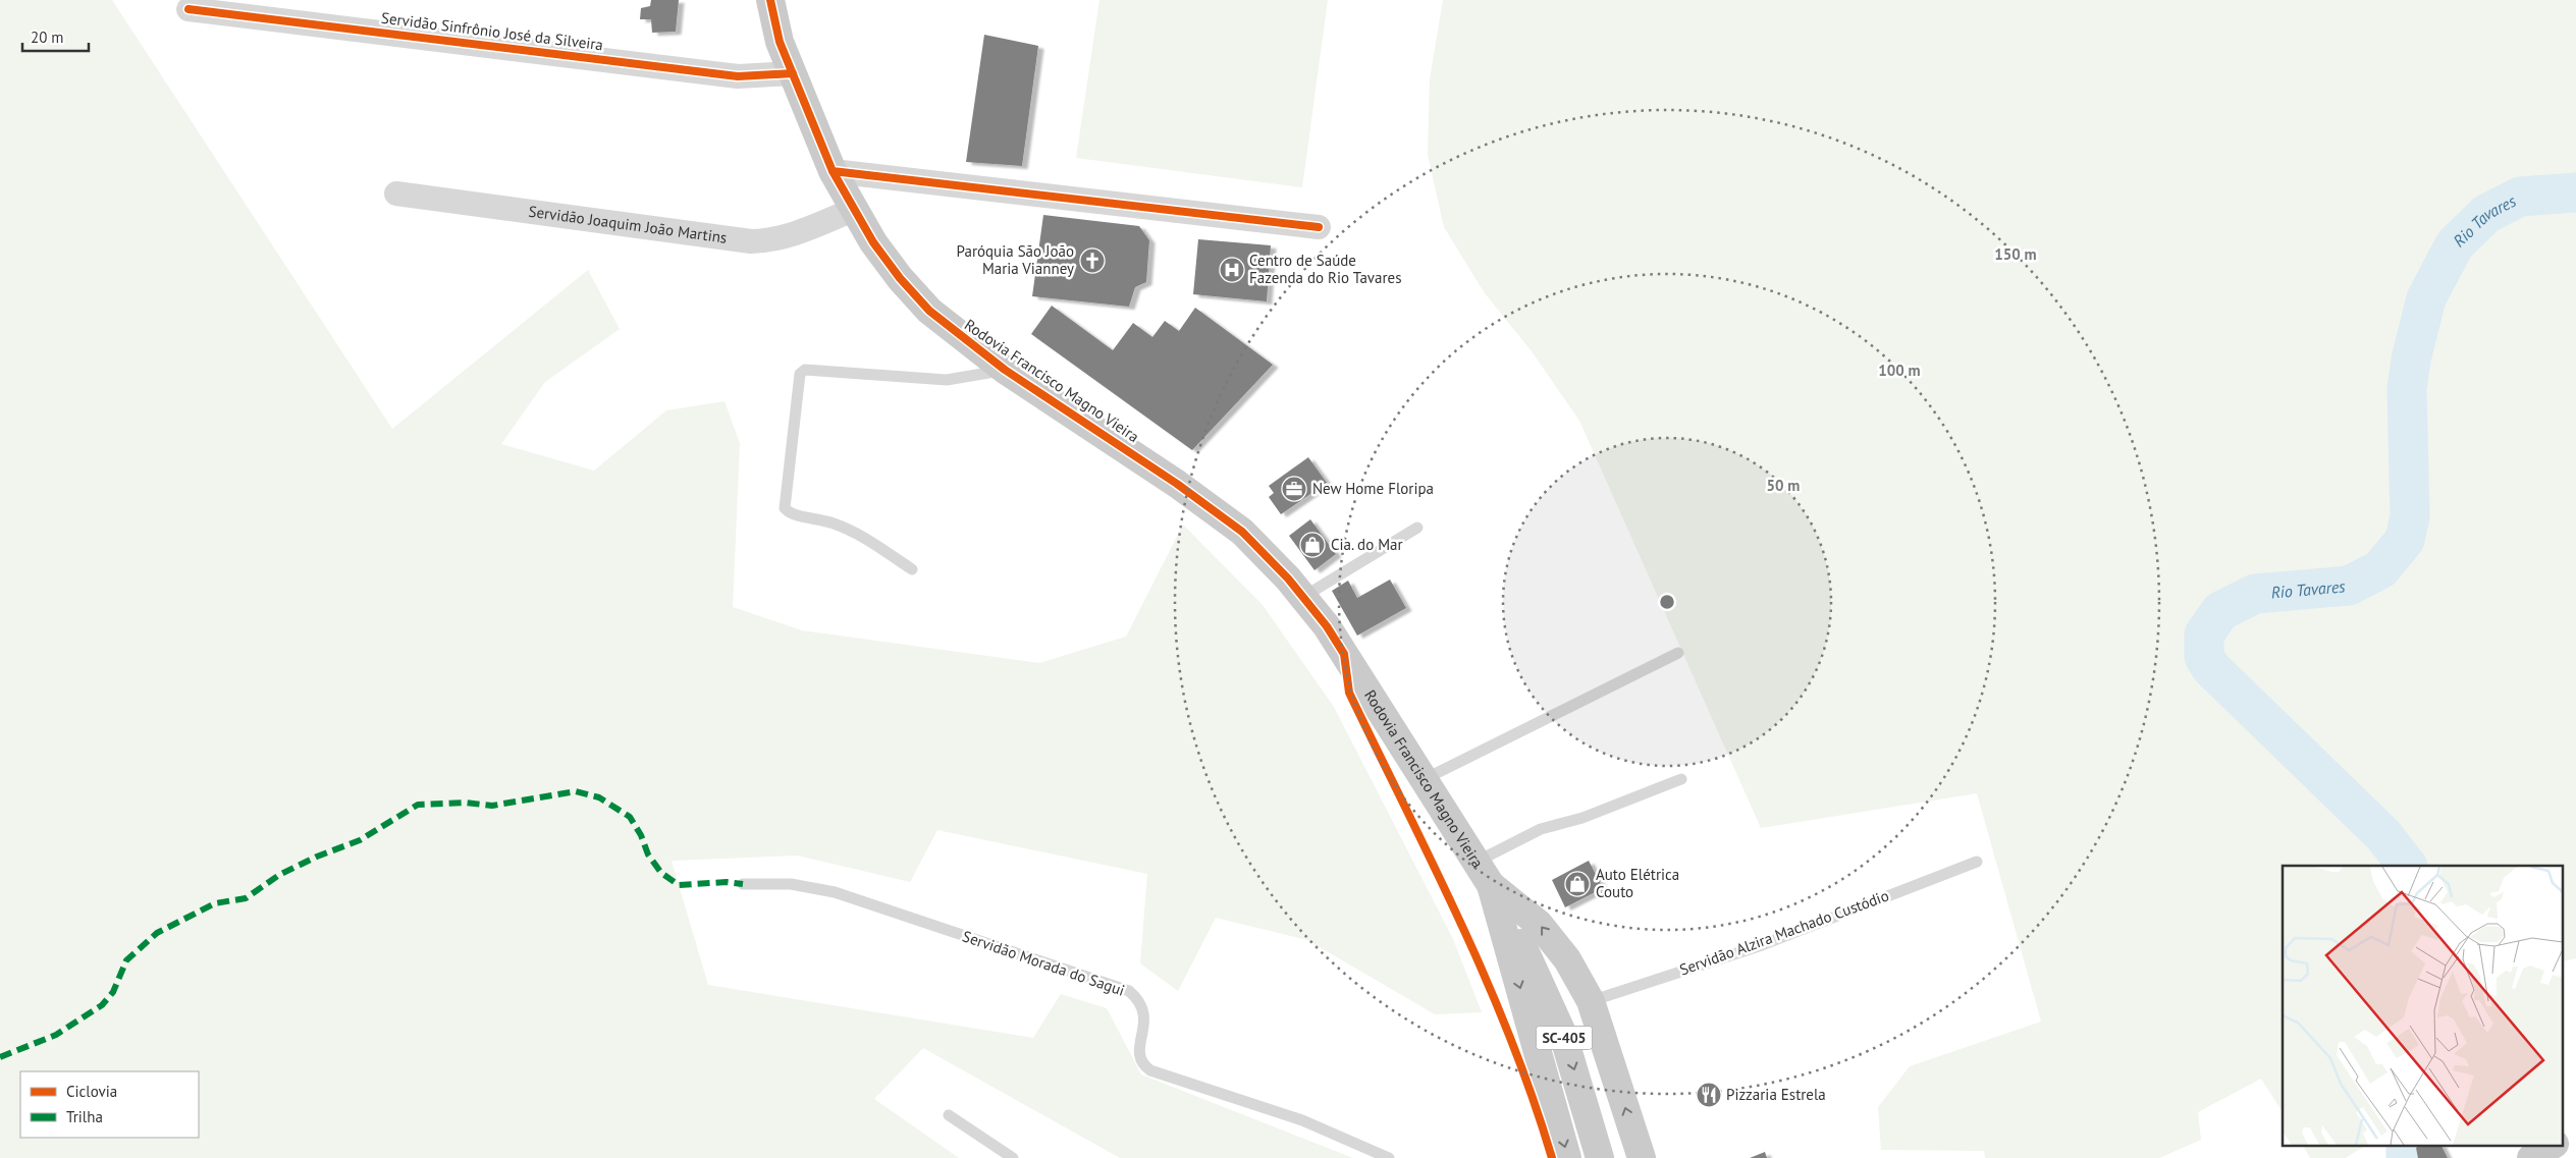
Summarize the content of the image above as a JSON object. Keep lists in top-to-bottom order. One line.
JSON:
{"streets":{"main road":["Rodovia Francisco Magno Vieira","SC-405"],"street":["Servidão Sinfrônio José da Silveira","Servidão Joaquim João Martins"],"lane":["Servidão Alzira Machado Custódio","Servidão Morada do Sagui"]},"crossings":[["Servidão Sinfrônio José da Silveira","Rodovia Francisco Magno Vieira"],["Servidão Joaquim João Martins","Rodovia Francisco Magno Vieira"],["Rodovia Francisco Magno Vieira","Servidão Alzira Machado Custódio"],["Rodovia Francisco Magno Vieira","SC-405"]],"water":["Rio Tavares"],"places":{"church":["Paróquia São João Maria Vianney"],"hospital":["Centro de Saúde Fazenda do Rio Tavares"],"office":["New Home Floripa"],"shop":["Cia. do Mar","Auto Elétrica Couto"],"restaurant":["Pizzaria Estrela"]},"legend":["Ciclovia","Trilha"],"scale_bar":"20 m","rings":["150 m","100 m","50 m"]}
